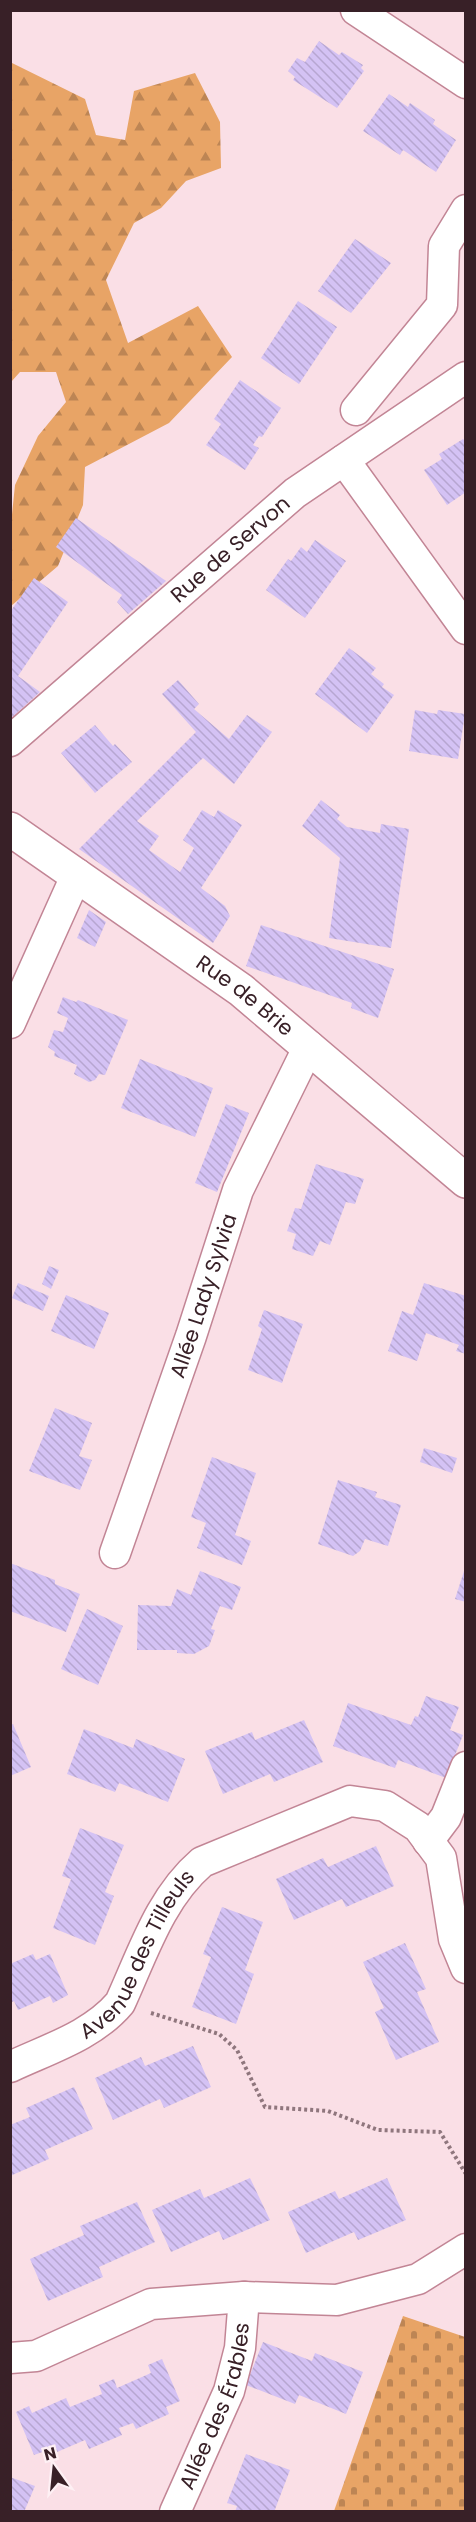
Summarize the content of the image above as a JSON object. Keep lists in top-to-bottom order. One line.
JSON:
{"streets":{"street":["Rue de Servon","Rue de Brie","Allée Lady Sylvia","Avenue des Tilleuls","Allée des Érables"]},"crossings":[["Rue de Brie","Allée Lady Sylvia"]],"north":"top"}
